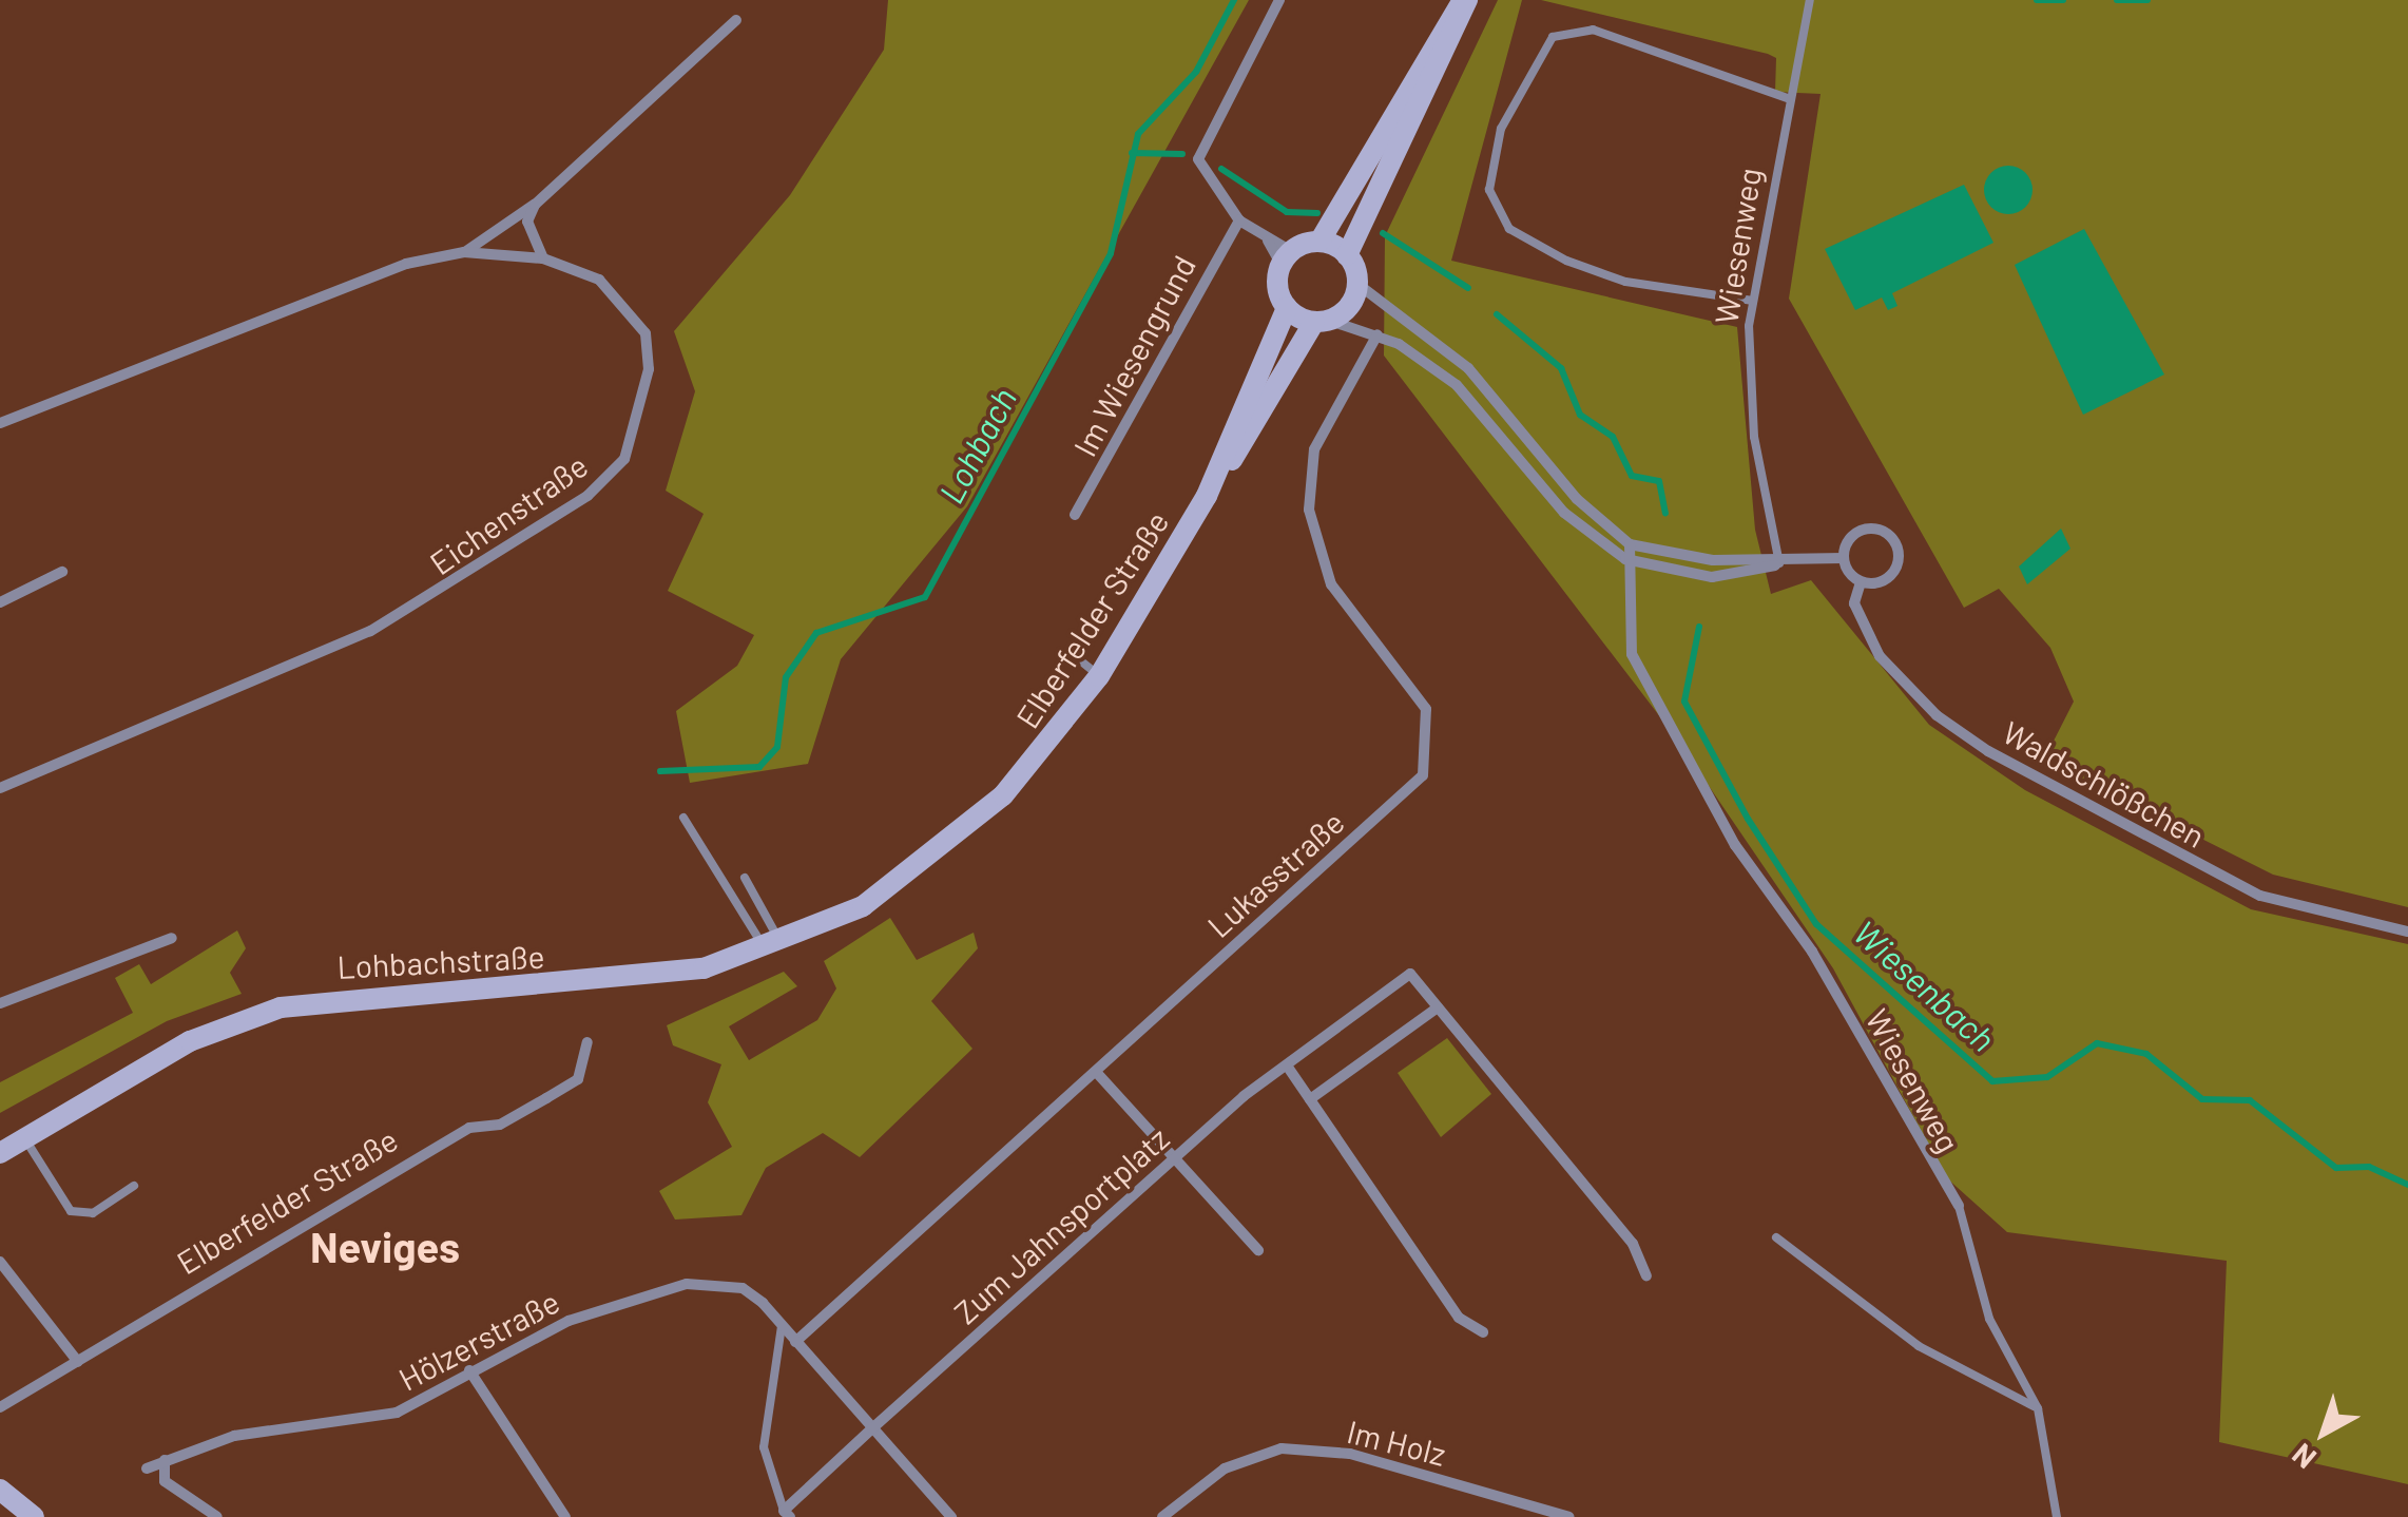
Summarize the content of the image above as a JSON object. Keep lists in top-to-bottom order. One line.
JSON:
{"streets":{"main road":["Elberfelder Straße","Lohbachstraße"],"street":["Wiesenweg","Im Wiesengrund","Eichenstraße","Waldschlößchen","Lukasstraße","Zum Jahnsportplatz","Hölzerstraße","Im Holz"]},"crossings":[["Elberfelder Straße","Lohbachstraße"],["Lukasstraße","Hölzerstraße"],["Zum Jahnsportplatz","Hölzerstraße"]],"districts":["Neviges"],"water":["Lohbach","Wiesenbach"],"north":"bottom left"}
